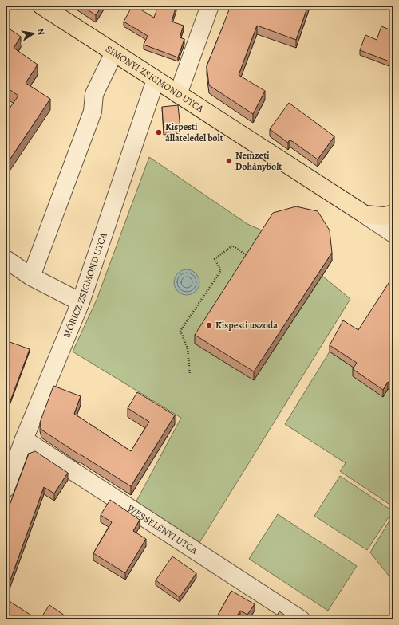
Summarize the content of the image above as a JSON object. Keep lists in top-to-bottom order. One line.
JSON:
{"streets":{"main road":["SIMONYI ZSIGMOND UTCA"],"street":["MÓRICZ ZSIGMOND UTCA","WESSELÉNYI UTCA"]},"crossings":[["SIMONYI ZSIGMOND UTCA","MÓRICZ ZSIGMOND UTCA"],["MÓRICZ ZSIGMOND UTCA","WESSELÉNYI UTCA"]],"places":["Kispesti állateledel bolt","Nemzeti Dohánybolt","Kispesti uszoda"],"north":"right"}
